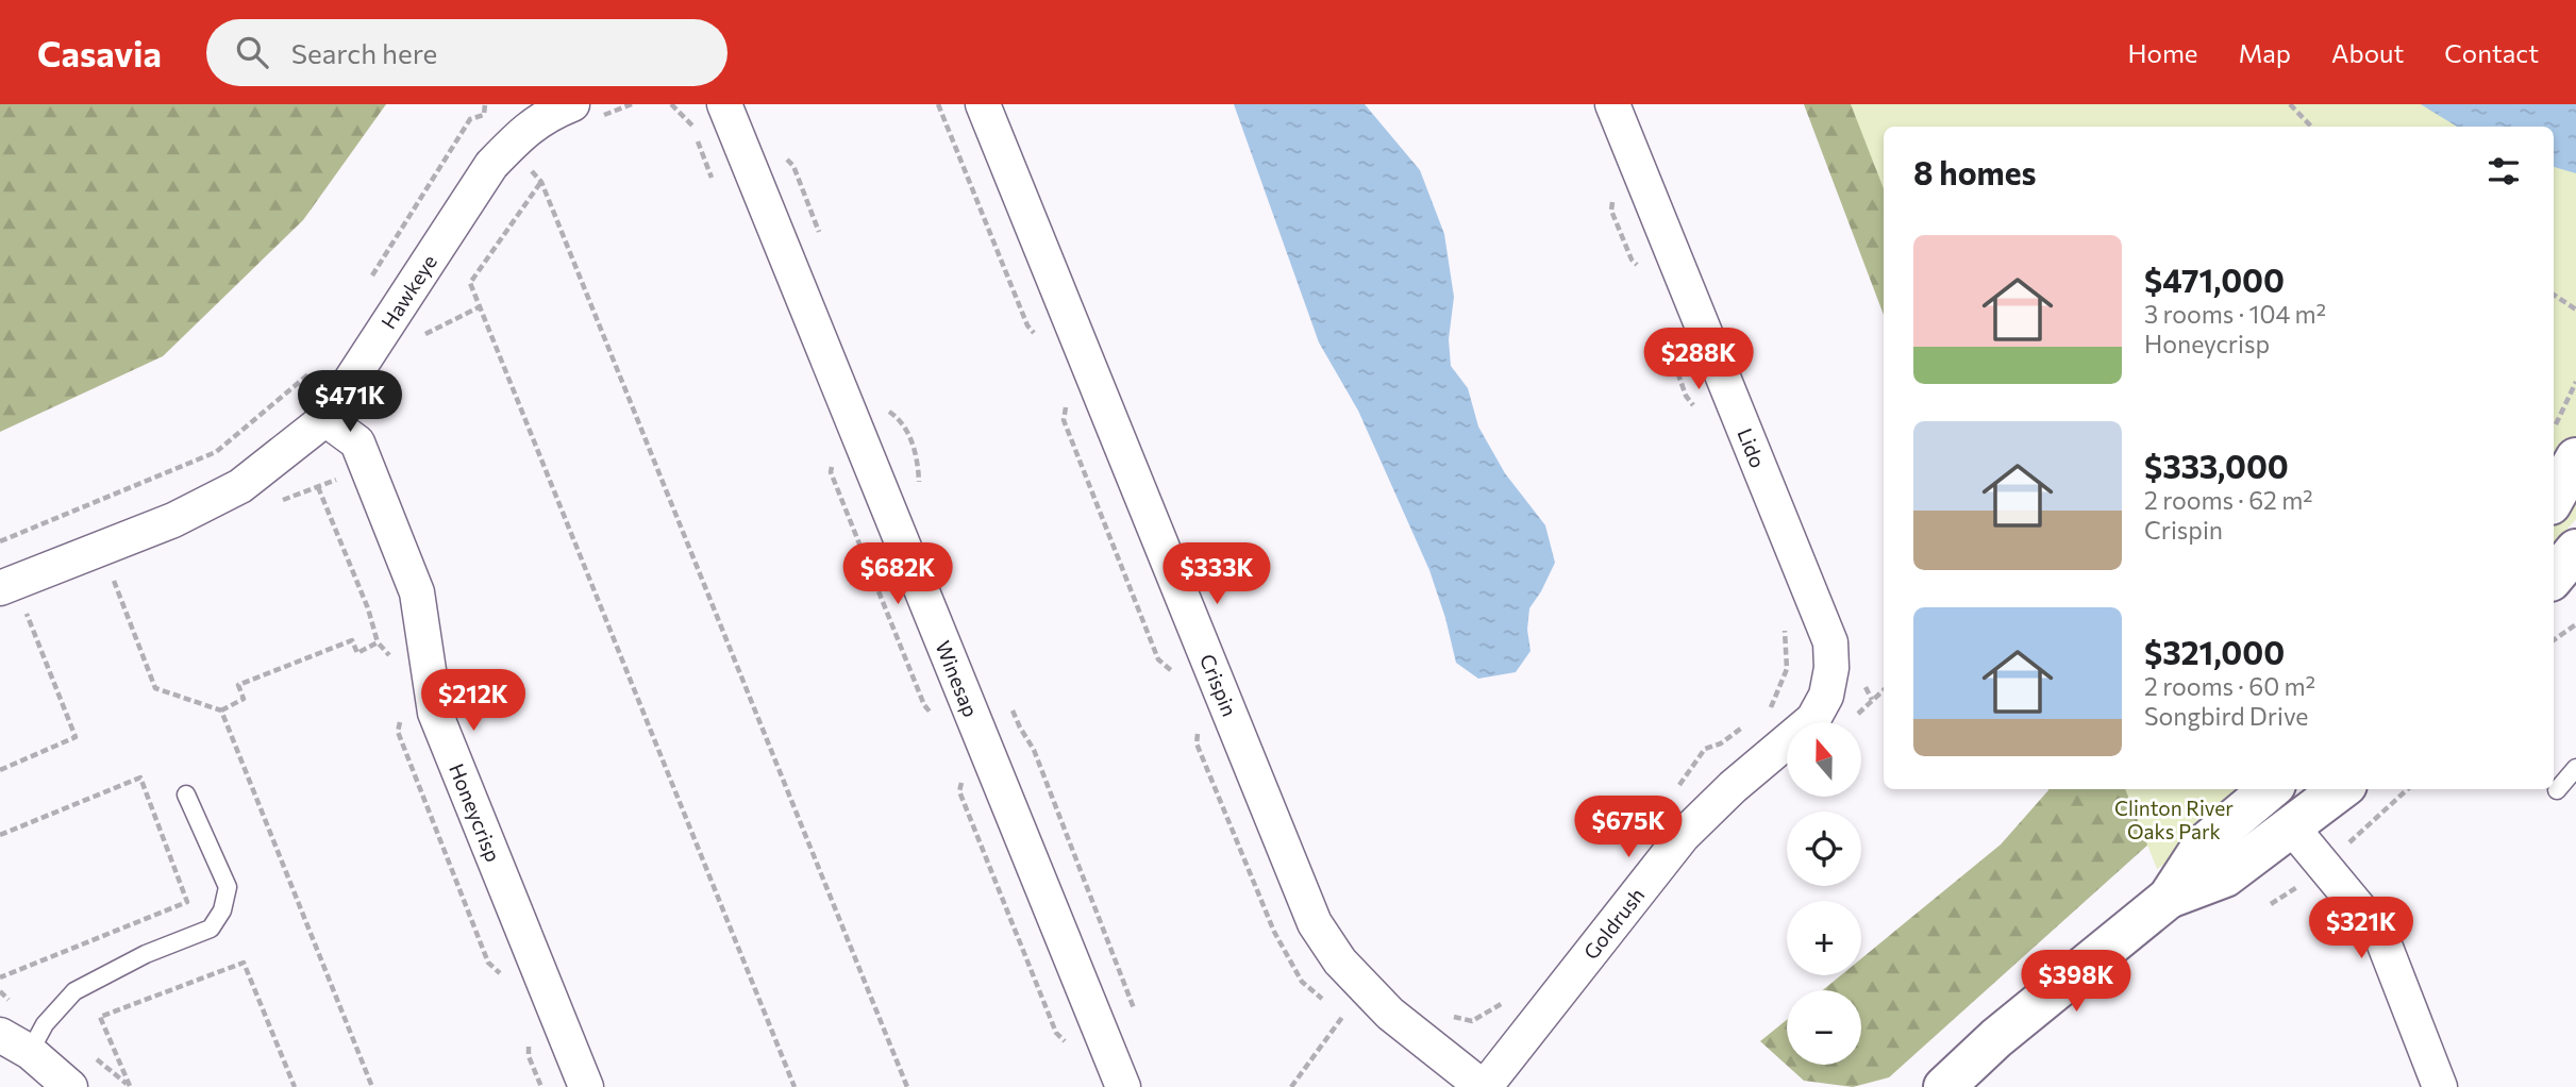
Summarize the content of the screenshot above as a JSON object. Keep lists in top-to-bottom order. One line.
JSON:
{"streets":{"street":["Hawkeye","Lido","Winesap","Crispin","Honeycrisp","Goldrush"]},"crossings":[["Hawkeye","Honeycrisp"],["Lido","Goldrush"],["Crispin","Goldrush"]],"parks":["Clinton River Oaks Park"],"north":"top","page":{"header":"Casavia","search":"Search here","nav":["Home","Map","About","Contact"],"heading":"8 homes","list":[{"name":"$471,000","note":"3 rooms · 104 m² · Honeycrisp"},{"name":"$333,000","note":"2 rooms · 62 m² · Crispin"},{"name":"$321,000","note":"2 rooms · 60 m² · Songbird Drive"}],"price":["$288K","$471K","$682K","$333K","$212K","$675K","$321K","$398K"],"map_buttons":["+","−"]}}
